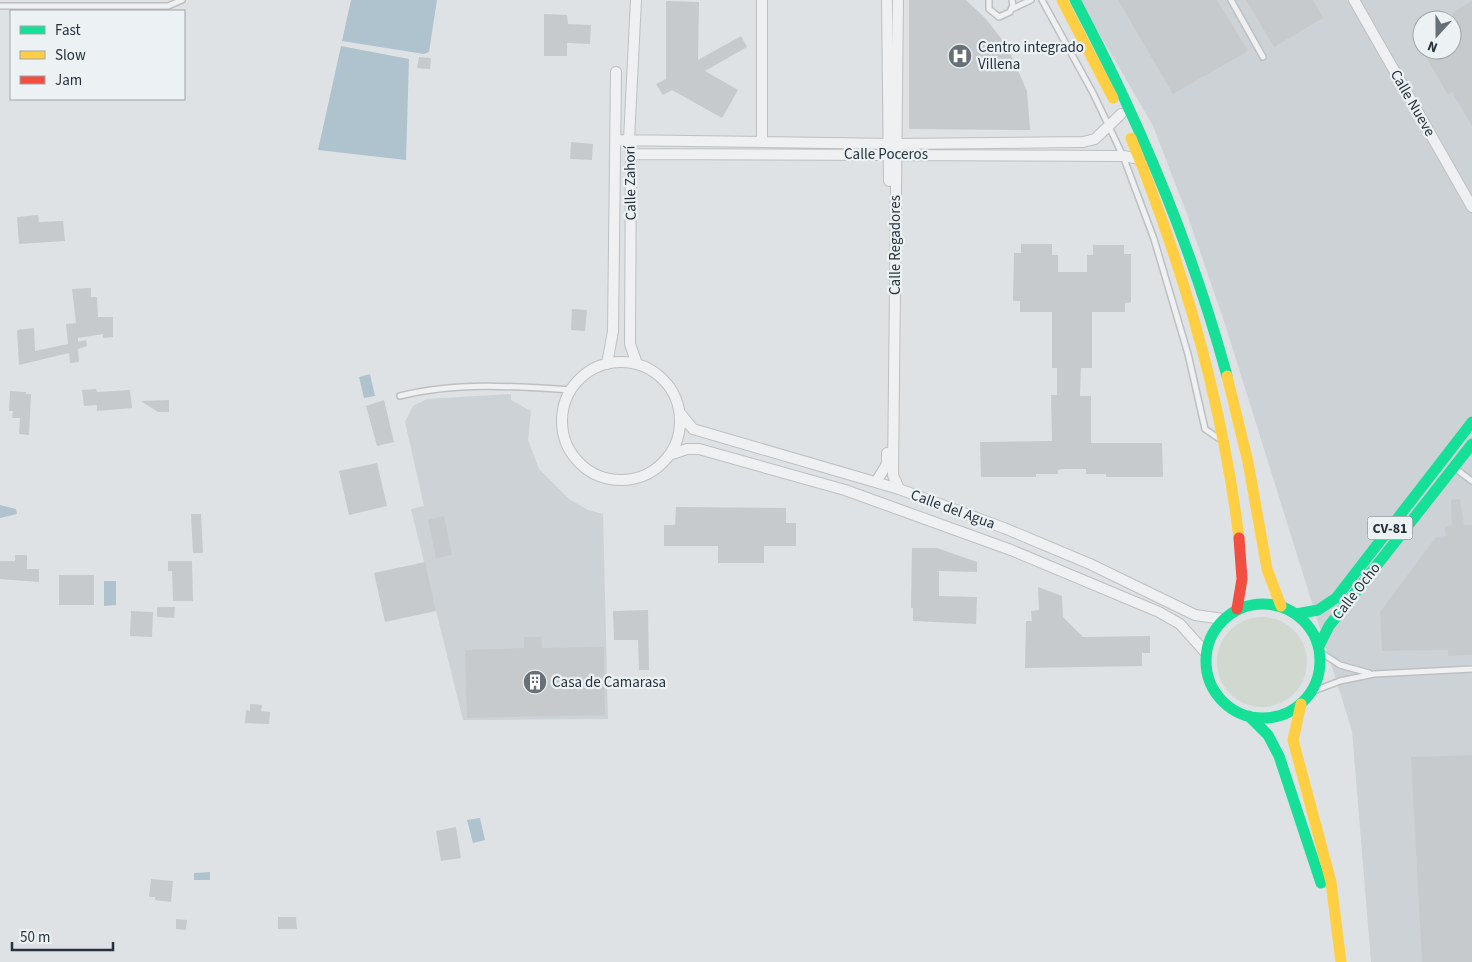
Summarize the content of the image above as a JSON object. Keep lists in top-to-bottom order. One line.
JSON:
{"streets":{"main road":["CV-81","Calle Ocho"],"street":["Calle Nueve","Calle Poceros","Calle Zahorí","Calle Regadores","Calle del Agua"]},"crossings":[["Calle Poceros","Calle Zahorí"],["Calle Poceros","Calle Regadores"],["Calle Zahorí","Calle del Agua"],["Calle Regadores","Calle del Agua"],["Calle del Agua","Calle Ocho"]],"places":{"hospital":["Centro integrado Villena"],"building":["Casa de Camarasa"]},"legend":["Fast","Slow","Jam"],"scale_bar":"50 m","north":"bottom"}
